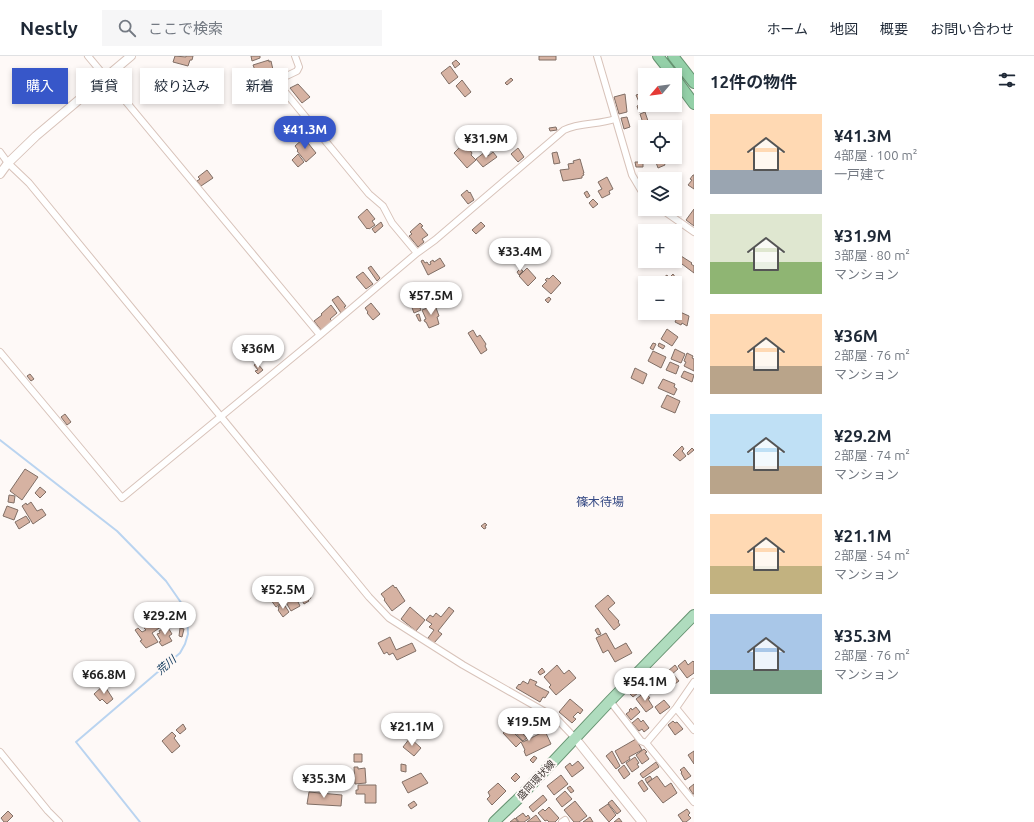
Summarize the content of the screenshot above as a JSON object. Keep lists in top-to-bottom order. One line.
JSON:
{"streets":{"main road":["盛岡環状線"]},"districts":["篠木待場"],"water":["荒川"],"north":"bottom left","page":{"header":"Nestly","search":"ここで検索","nav":["ホーム","地図","概要","お問い合わせ"],"heading":"12件の物件","map_buttons":["+","−"],"chip":["購入","賃貸","絞り込み","新着"],"list":[{"name":"¥41.3M","note":"4部屋 · 100 m² · 一戸建て"},{"name":"¥31.9M","note":"3部屋 · 80 m² · マンション"},{"name":"¥36M","note":"2部屋 · 76 m² · マンション"},{"name":"¥29.2M","note":"2部屋 · 74 m² · マンション"},{"name":"¥21.1M","note":"2部屋 · 54 m² · マンション"},{"name":"¥35.3M","note":"2部屋 · 76 m² · マンション"}],"price":["¥41.3M","¥31.9M","¥33.4M","¥57.5M","¥36M","¥52.5M","¥29.2M","¥66.8M","¥54.1M","¥19.5M","¥21.1M","¥35.3M"]}}
